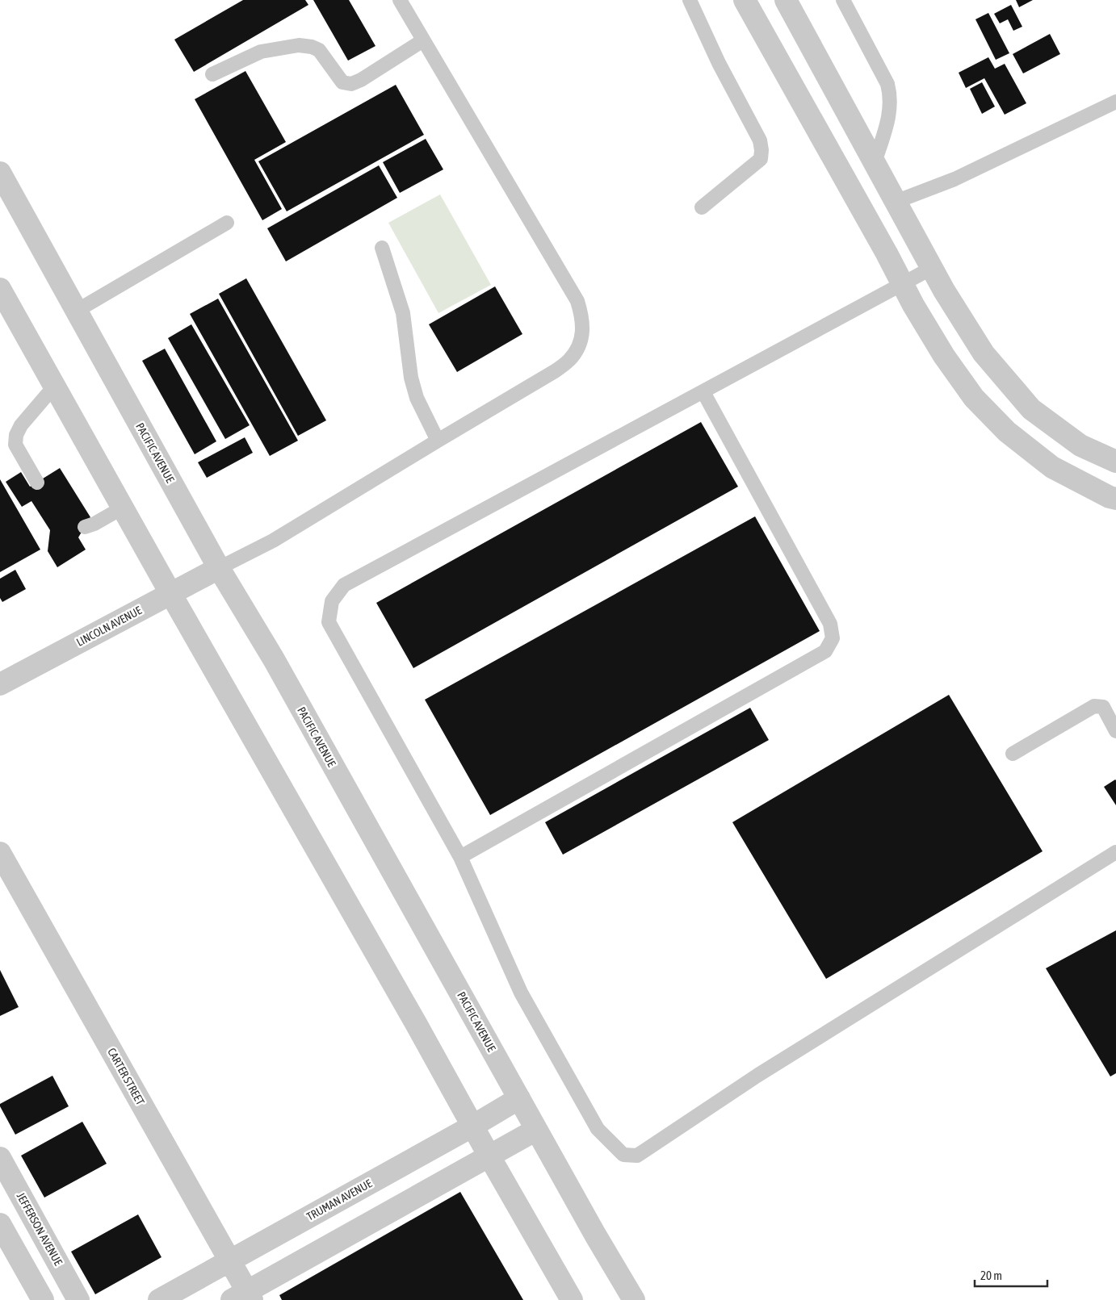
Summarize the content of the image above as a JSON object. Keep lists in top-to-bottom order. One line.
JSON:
{"streets":{"street":["PACIFIC AVENUE","LINCOLN AVENUE","CARTER STREET","TRUMAN AVENUE","JEFFERSON AVENUE"]},"crossings":[["PACIFIC AVENUE","LINCOLN AVENUE"],["PACIFIC AVENUE","TRUMAN AVENUE"],["CARTER STREET","TRUMAN AVENUE"]],"scale_bar":"20 m"}
